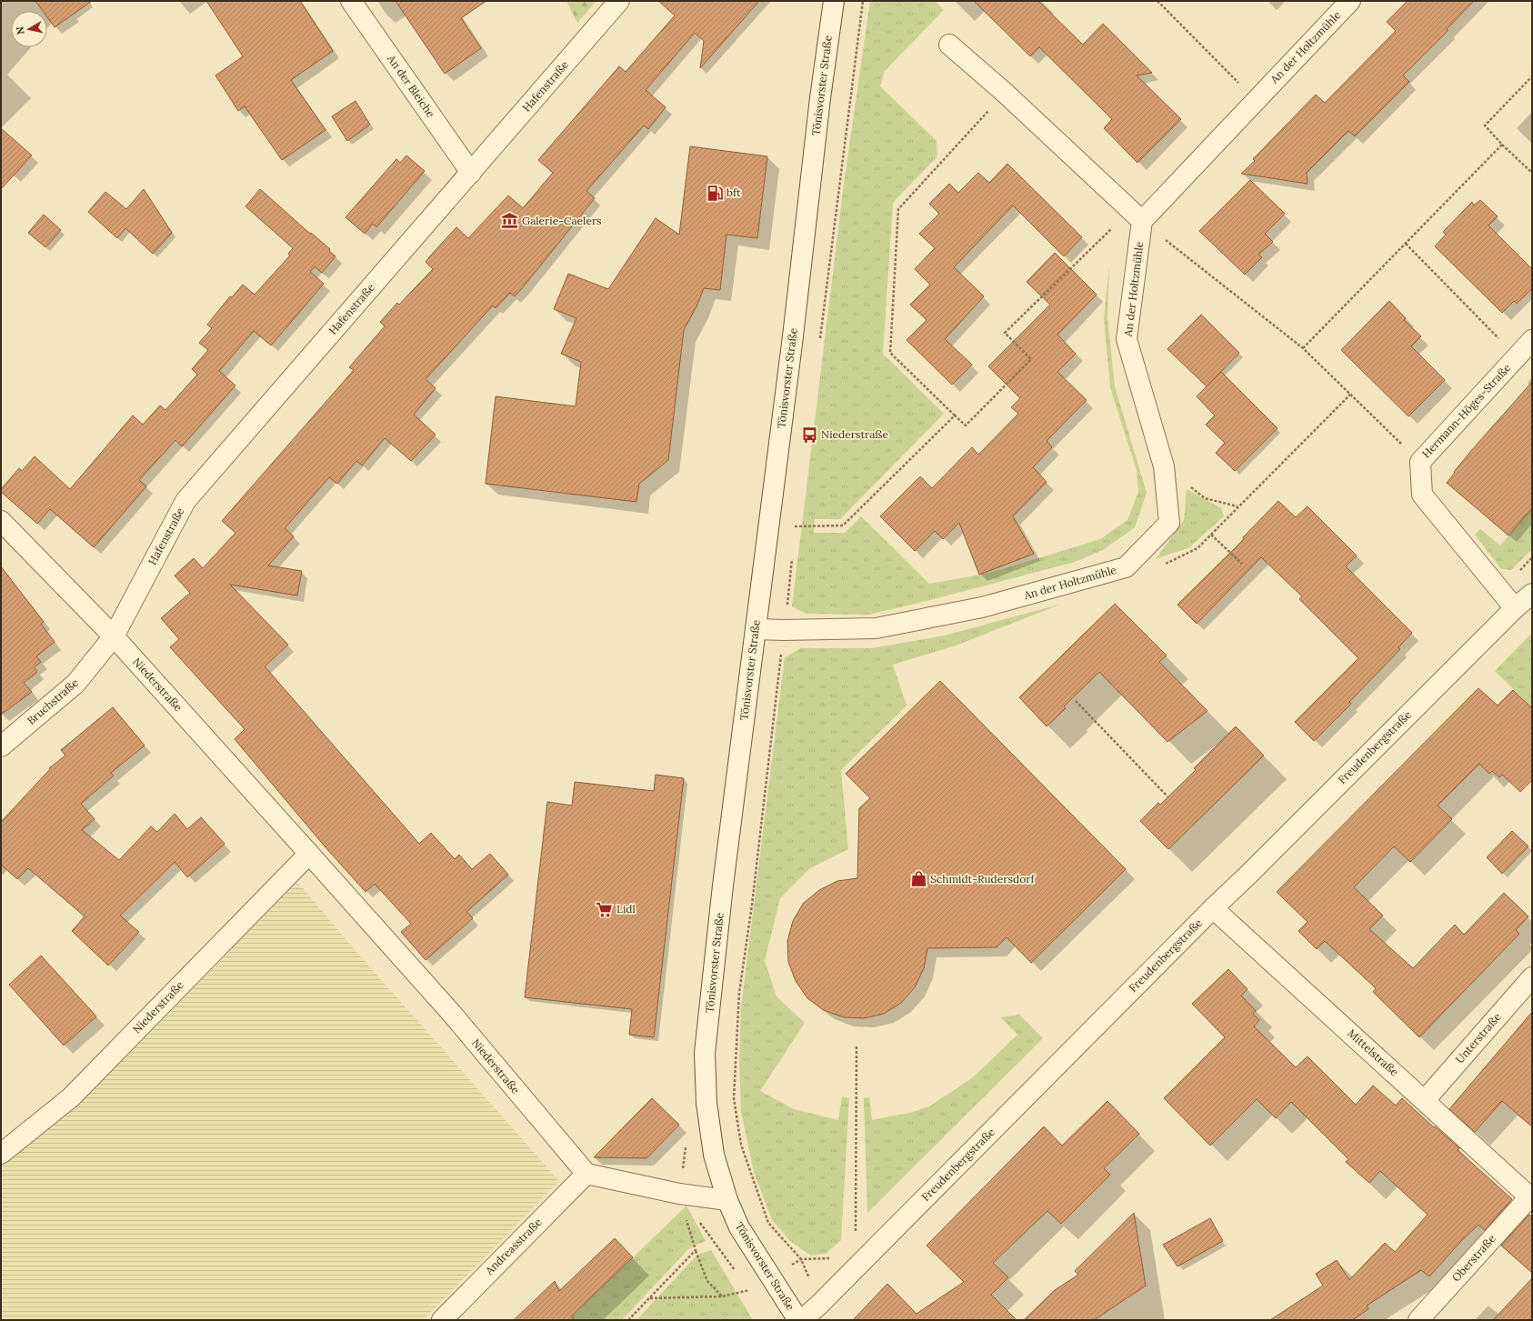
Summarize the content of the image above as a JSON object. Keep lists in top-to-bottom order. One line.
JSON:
{"streets":{"street":["An der Holtzmühle","Tönisvorster Straße","An der Bleiche","Hafenstraße","Hermann-Höges-Straße","Niederstraße","Bruchstraße","Freudenbergstraße","Unterstraße","Mittelstraße","Andreasstraße","Oberstraße"]},"crossings":[["An der Holtzmühle","Tönisvorster Straße"],["An der Bleiche","Hafenstraße"],["Hafenstraße","Niederstraße"],["Hafenstraße","Bruchstraße"],["Hermann-Höges-Straße","Freudenbergstraße"],["Niederstraße","Bruchstraße"],["Niederstraße","Andreasstraße"],["Freudenbergstraße","Mittelstraße"],["Unterstraße","Mittelstraße"],["Mittelstraße","Oberstraße"]],"places":{"fuel station":["bft"],"museum":["Galerie-Caelers"],"bus stop":["Niederstraße"],"shop":["Schmidt-Rudersdorf"],"supermarket":["Lidl"]},"north":"left"}
